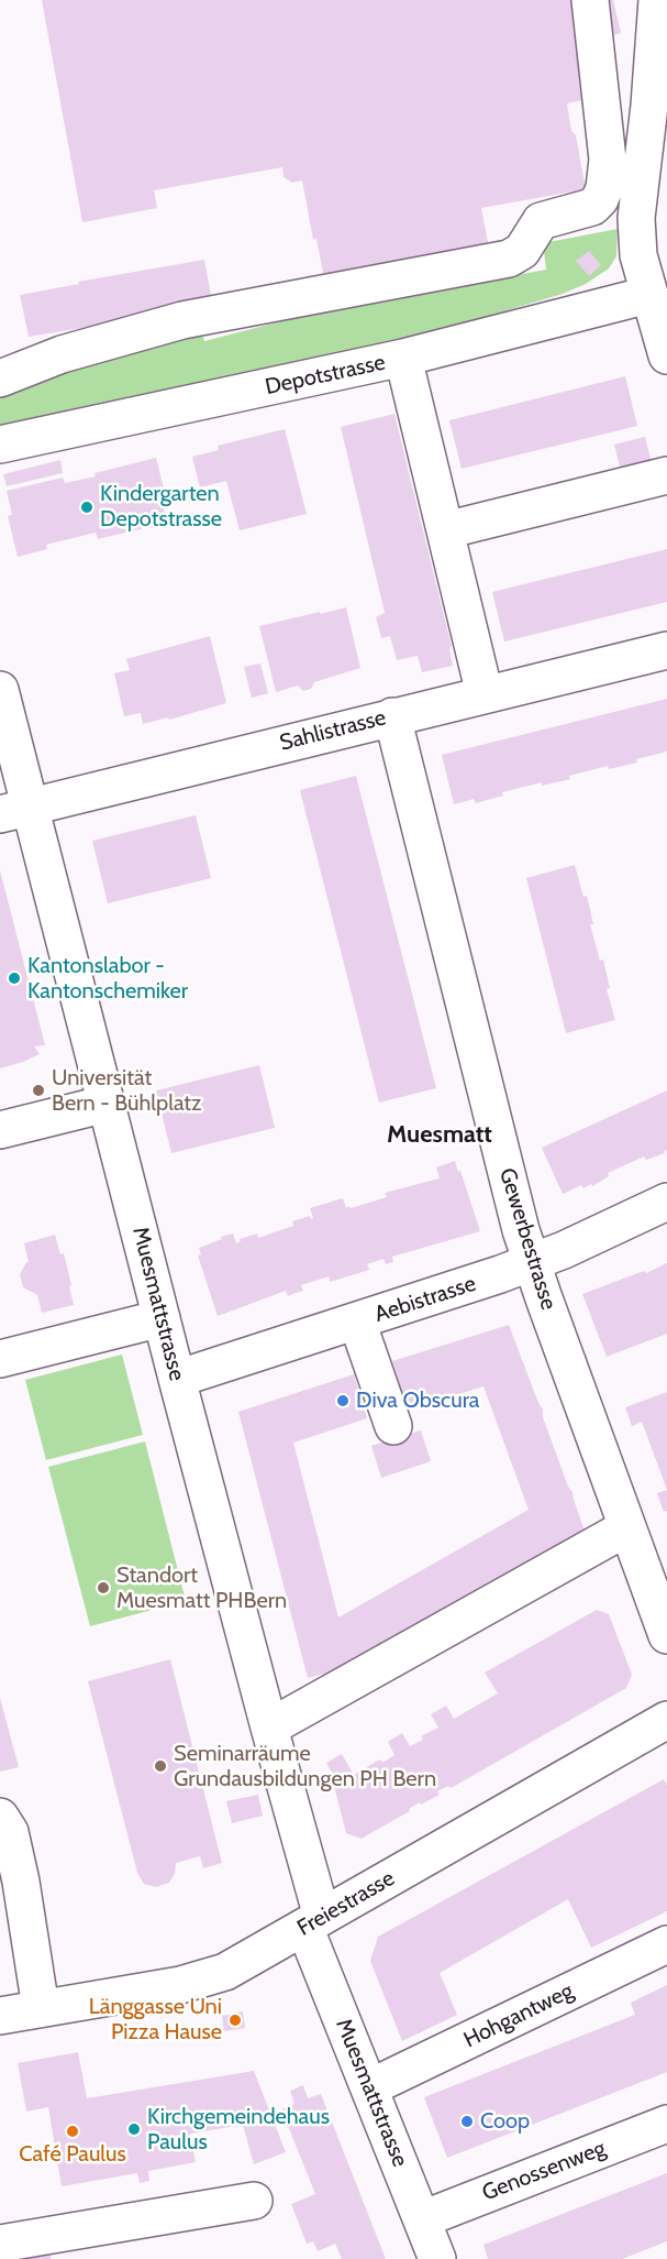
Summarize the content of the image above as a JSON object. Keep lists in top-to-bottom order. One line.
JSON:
{"streets":{"street":["Depotstrasse","Sahlistrasse","Gewerbestrasse","Aebistrasse","Muesmattstrasse","Freiestrasse","Hohgantweg","Genossenweg"]},"crossings":[["Sahlistrasse","Gewerbestrasse"],["Sahlistrasse","Muesmattstrasse"],["Gewerbestrasse","Aebistrasse"],["Aebistrasse","Muesmattstrasse"],["Muesmattstrasse","Freiestrasse"],["Muesmattstrasse","Hohgantweg"],["Muesmattstrasse","Genossenweg"]],"districts":["Muesmatt"],"places":["Kindergarten Depotstrasse","Kantonslabor - Kantonschemiker","Universität Bern - Bühlplatz","Diva Obscura","Standort Muesmatt PHBern","Seminarräume Grundausbildungen PH Bern","Länggasse Uni Pizza Hause","Coop","Kirchgemeindehaus Paulus","Café Paulus"]}
